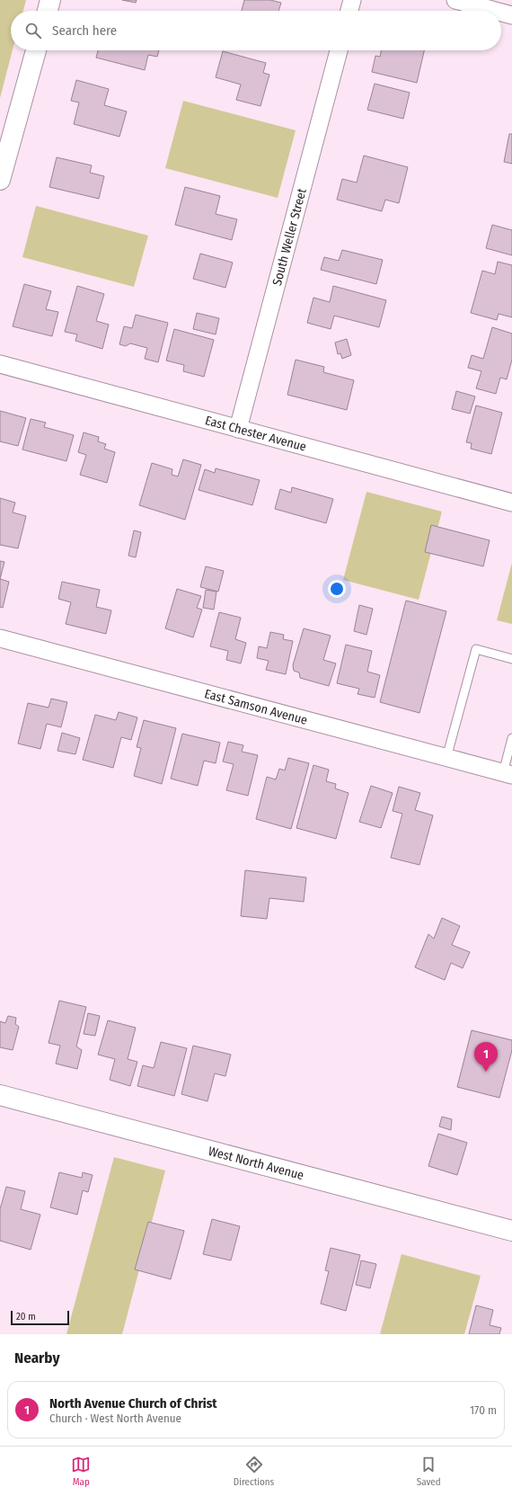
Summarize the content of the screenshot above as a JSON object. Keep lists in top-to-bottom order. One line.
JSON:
{"streets":{"street":["South Weller Street","East Chester Avenue","East Samson Avenue","West North Avenue"]},"crossings":[["South Weller Street","East Chester Avenue"]],"scale_bar":"20 m","page":{"search":"Search here","pins":"1","scale":"20 m","heading":"Nearby","list":[{"mark":"1","name":"North Avenue Church of Christ","note":"Church · West North Avenue","value":"170 m"}],"nav":["Map","Directions","Saved"]}}
